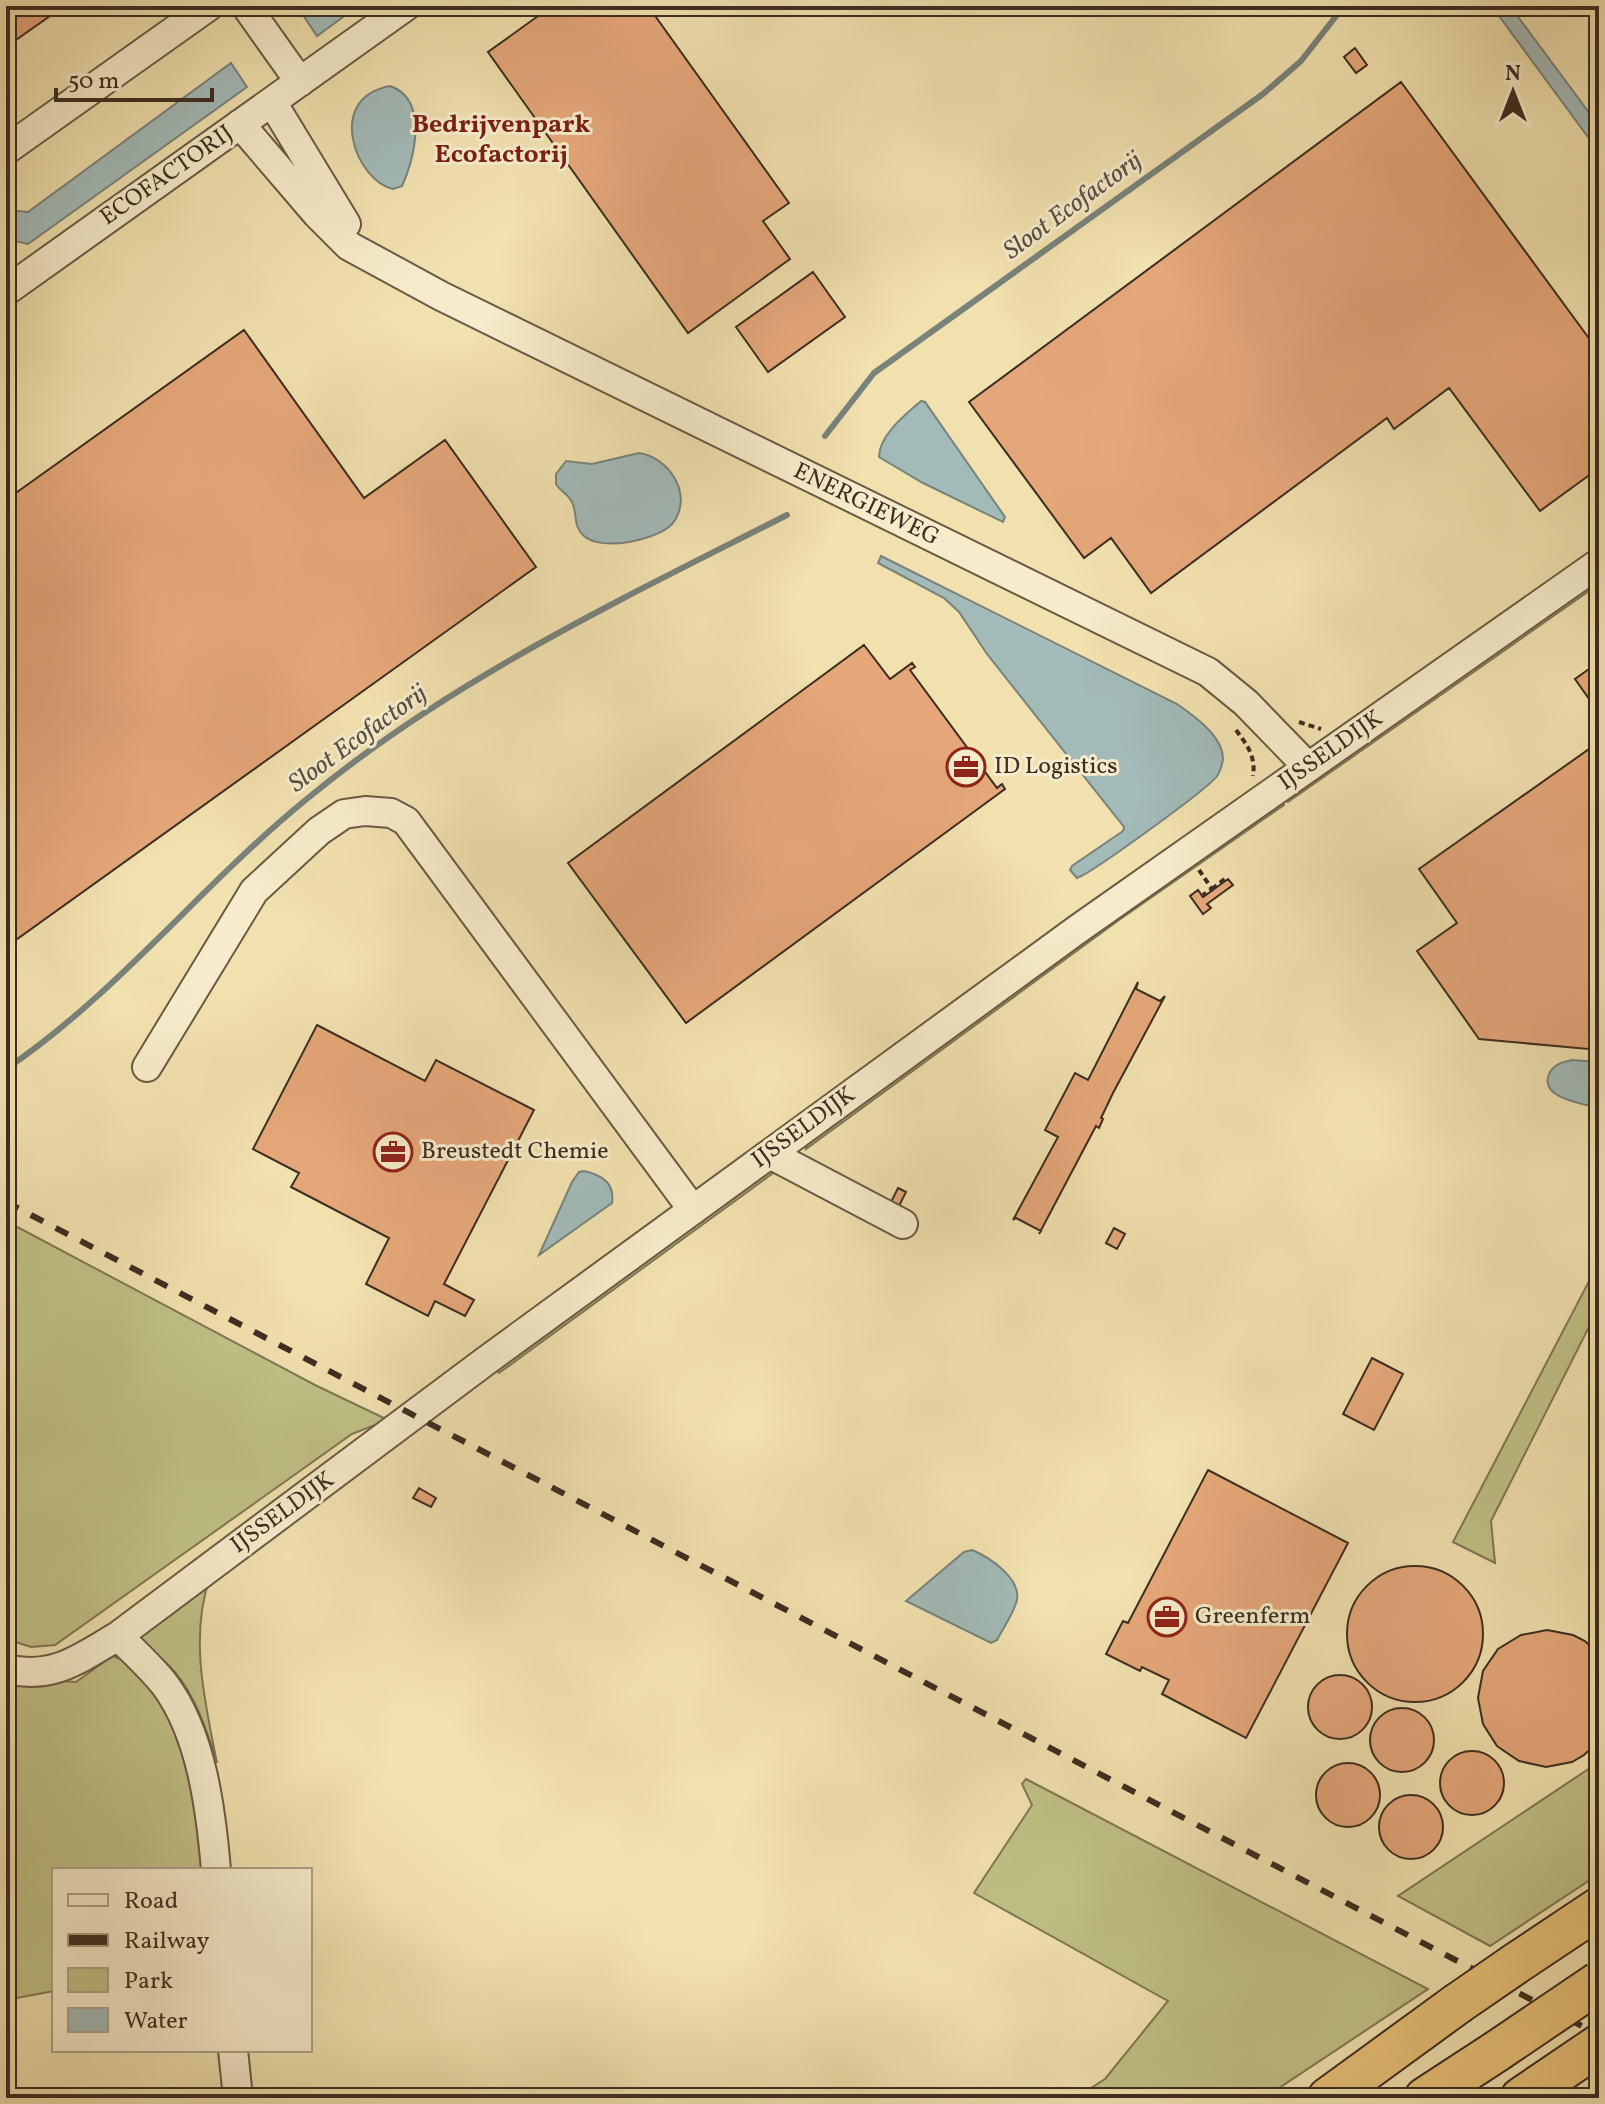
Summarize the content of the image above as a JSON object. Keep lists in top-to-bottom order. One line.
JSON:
{"streets":{"street":["ECOFACTORIJ","ENERGIEWEG","IJSSELDIJK"]},"crossings":[["ECOFACTORIJ","ENERGIEWEG"],["ENERGIEWEG","IJSSELDIJK"]],"districts":["Bedrijvenpark Ecofactorij"],"water":["Sloot Ecofactorij"],"places":{"office":["ID Logistics","Breustedt Chemie","Greenferm"]},"legend":["Road","Railway","Park","Water"],"scale_bar":"50 m","north":"top"}
